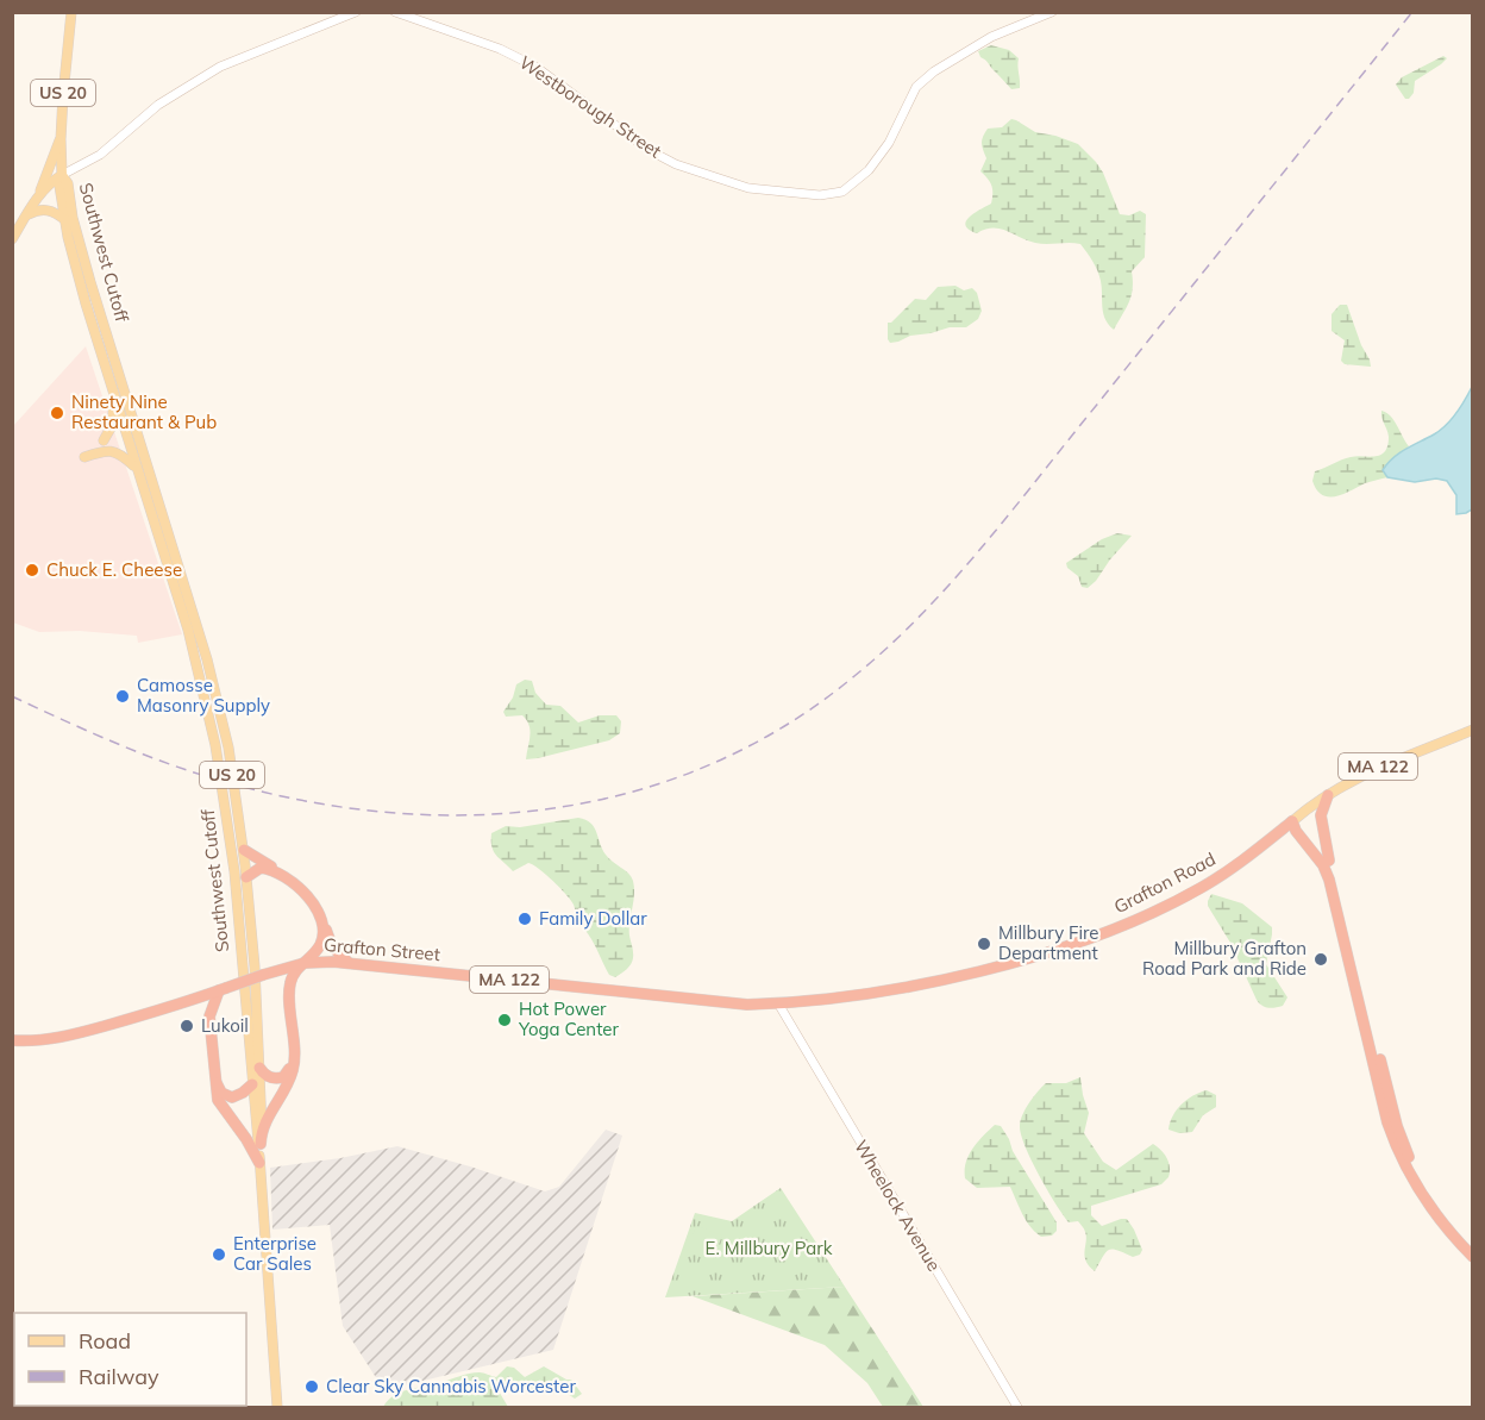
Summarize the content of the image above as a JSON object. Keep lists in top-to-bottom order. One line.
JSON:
{"streets":{"highway":["US 20","Southwest Cutoff","MA 122","Grafton Road","Grafton Street"],"street":["Westborough Street","Wheelock Avenue"]},"crossings":[["US 20","Southwest Cutoff"],["Grafton Road","Grafton Street"],["Grafton Road","Wheelock Avenue"]],"parks":["E. Millbury Park"],"places":["Ninety Nine Restaurant & Pub","Chuck E. Cheese","Camosse Masonry Supply","Family Dollar","Millbury Fire Department","Millbury Grafton Road Park and Ride","Hot Power Yoga Center","Lukoil","Enterprise Car Sales","Clear Sky Cannabis Worcester"],"legend":["Road","Railway"]}
